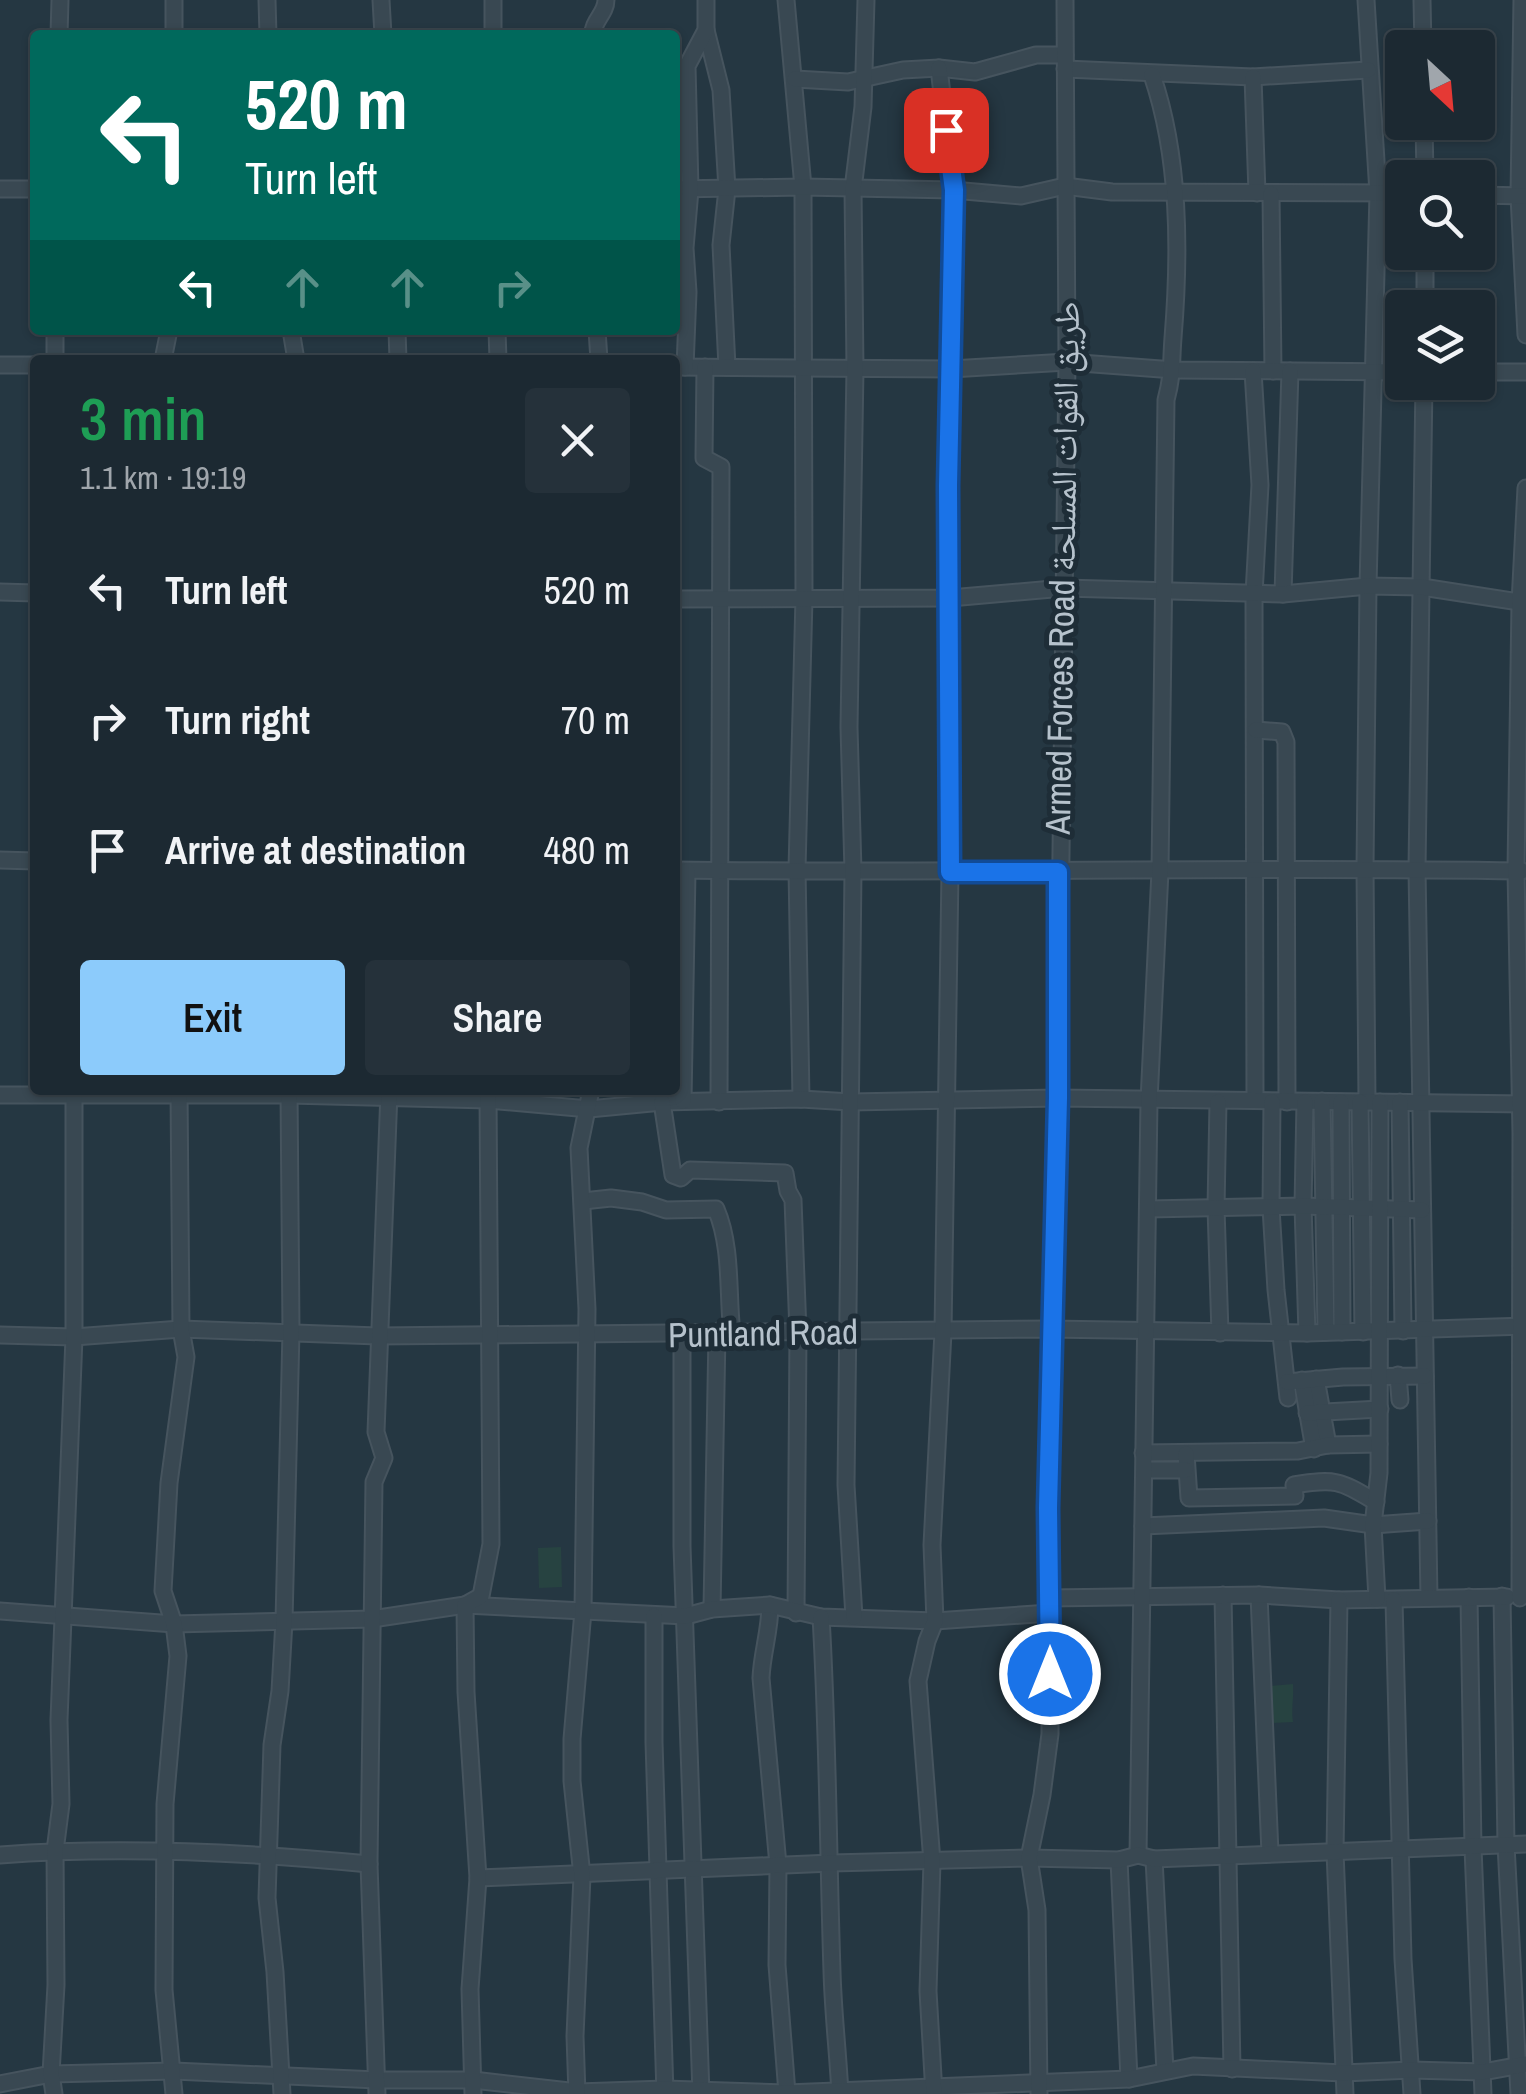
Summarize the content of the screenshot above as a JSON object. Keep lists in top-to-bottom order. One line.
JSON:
{"streets":{"street":["Armed Forces Road طريق القوات المسلحة","Puntland Road"]},"crossings":[["Armed Forces Road طريق القوات المسلحة","Puntland Road"]],"north":"bottom right","page":{"turn":["520 m","Turn left"],"heading":["3 min","1.1 km · 19:19"],"list":[{"name":"Turn left","value":"520 m"},{"name":"Turn right","value":"70 m"},{"name":"Arrive at destination","value":"480 m"}],"buttons":["Exit","Share"]}}
